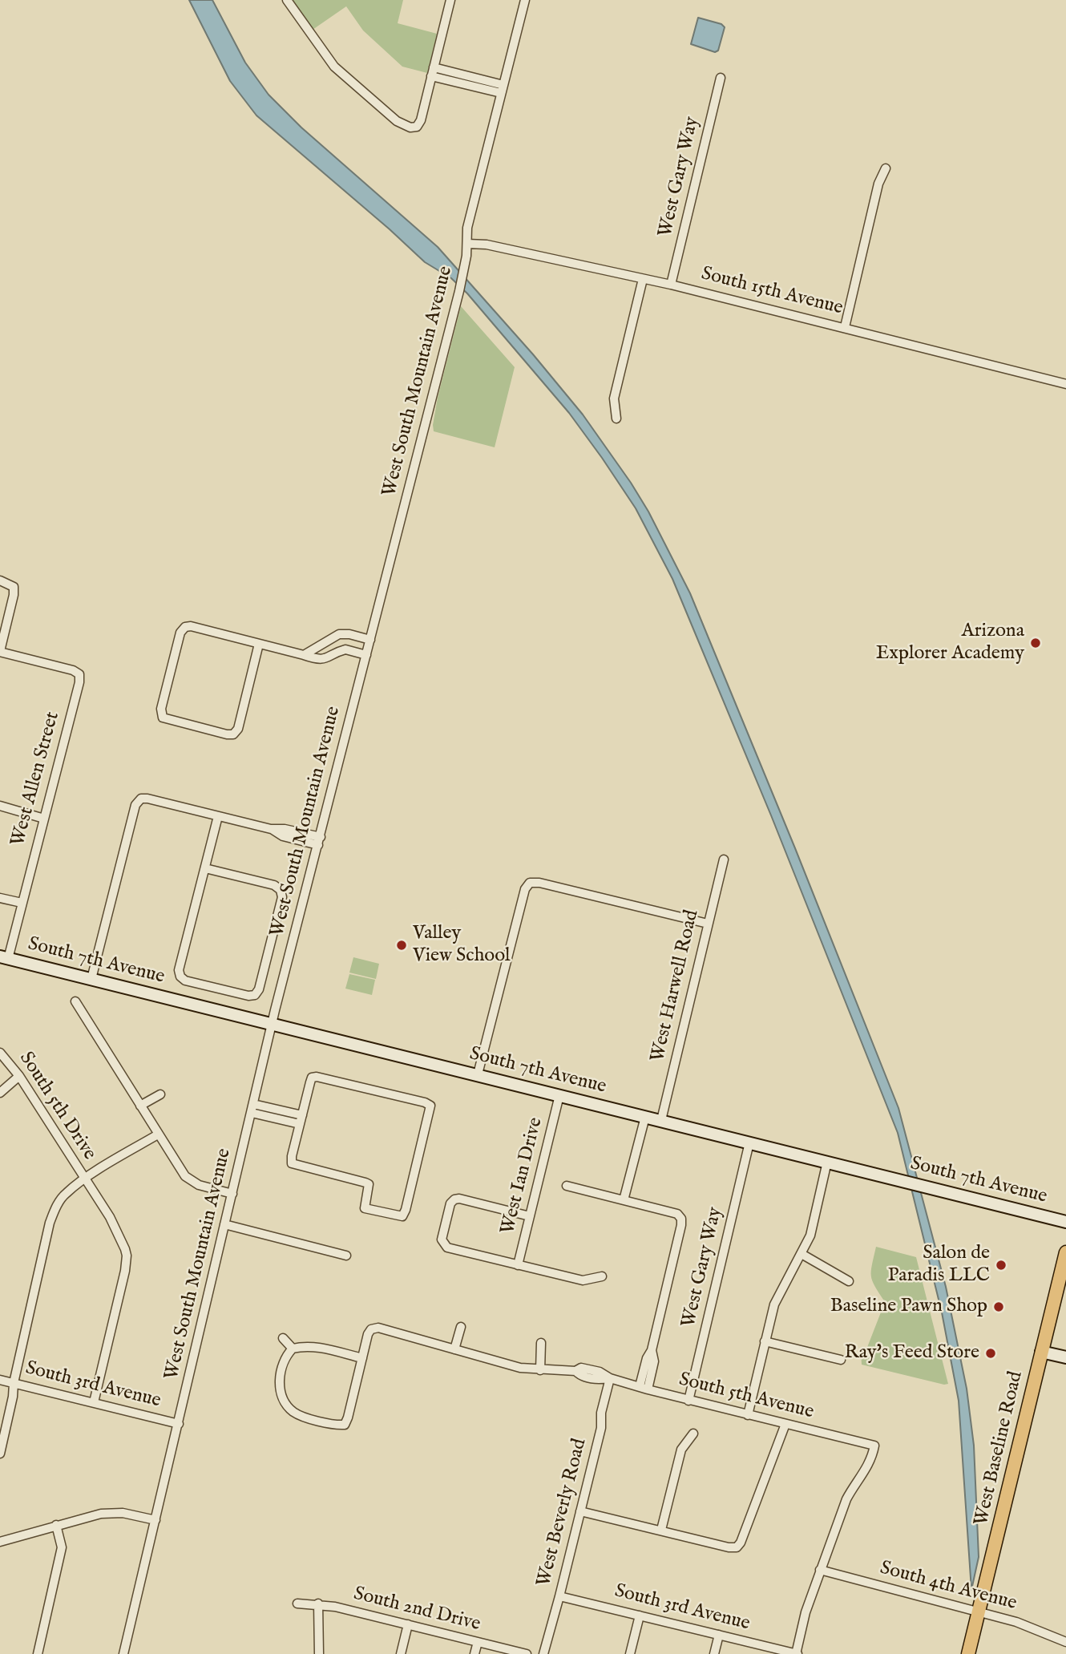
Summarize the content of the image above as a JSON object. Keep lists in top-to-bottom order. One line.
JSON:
{"streets":{"main road":["West Baseline Road"],"street":["West Gary Way","South 15th Avenue","West South Mountain Avenue","West Allen Street","South 7th Avenue","West Harwell Road","South 5th Drive","West Ian Drive","South 3rd Avenue","South 5th Avenue","West Beverly Road","South 4th Avenue","South 2nd Drive"]},"crossings":[["West Gary Way","South 15th Avenue"],["West Gary Way","South 7th Avenue"],["West Gary Way","South 5th Avenue"],["South 15th Avenue","West South Mountain Avenue"],["West South Mountain Avenue","South 7th Avenue"],["West South Mountain Avenue","South 3rd Avenue"],["West Allen Street","South 7th Avenue"],["South 7th Avenue","West Harwell Road"],["South 7th Avenue","West Ian Drive"],["South 5th Drive","South 3rd Avenue"],["South 3rd Avenue","West Beverly Road"],["South 5th Avenue","West Beverly Road"],["South 5th Avenue","South 4th Avenue"],["West Baseline Road","South 4th Avenue"]],"places":["Arizona Explorer Academy","Valley View School","Salon de Paradis LLC","Baseline Pawn Shop","Ray's Feed Store"]}
